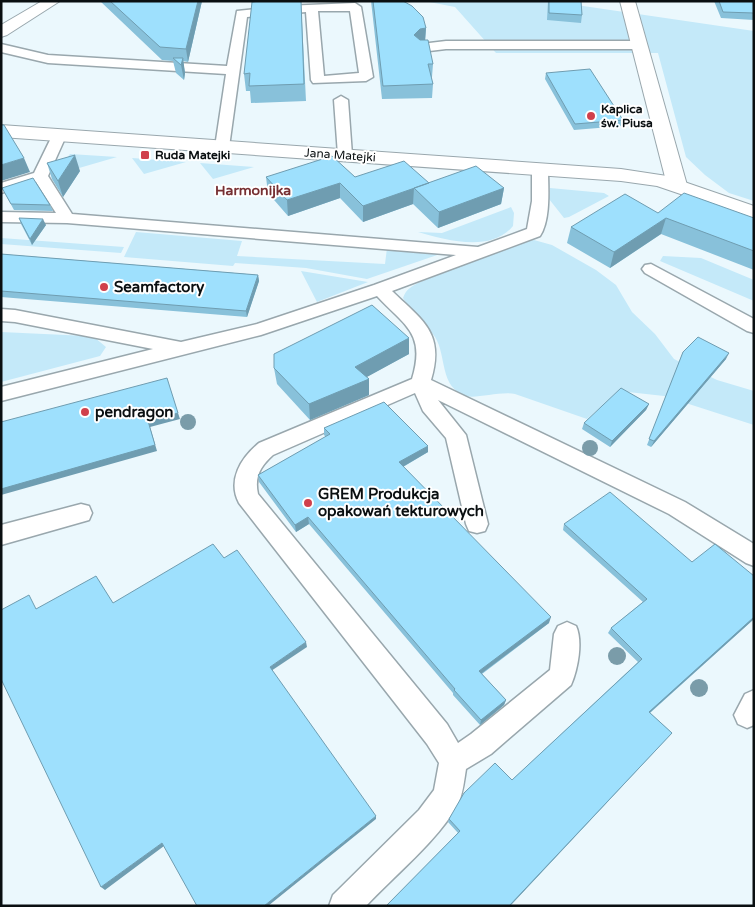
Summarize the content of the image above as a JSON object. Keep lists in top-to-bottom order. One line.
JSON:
{"streets":{"street":["Jana Matejki"]},"districts":["Harmonijka"],"places":{"other":["Kaplica św. Piusa","Seamfactory","pendragon","GREM Produkcja opakowań tekturowych"],"transit":["Ruda Matejki"]}}
